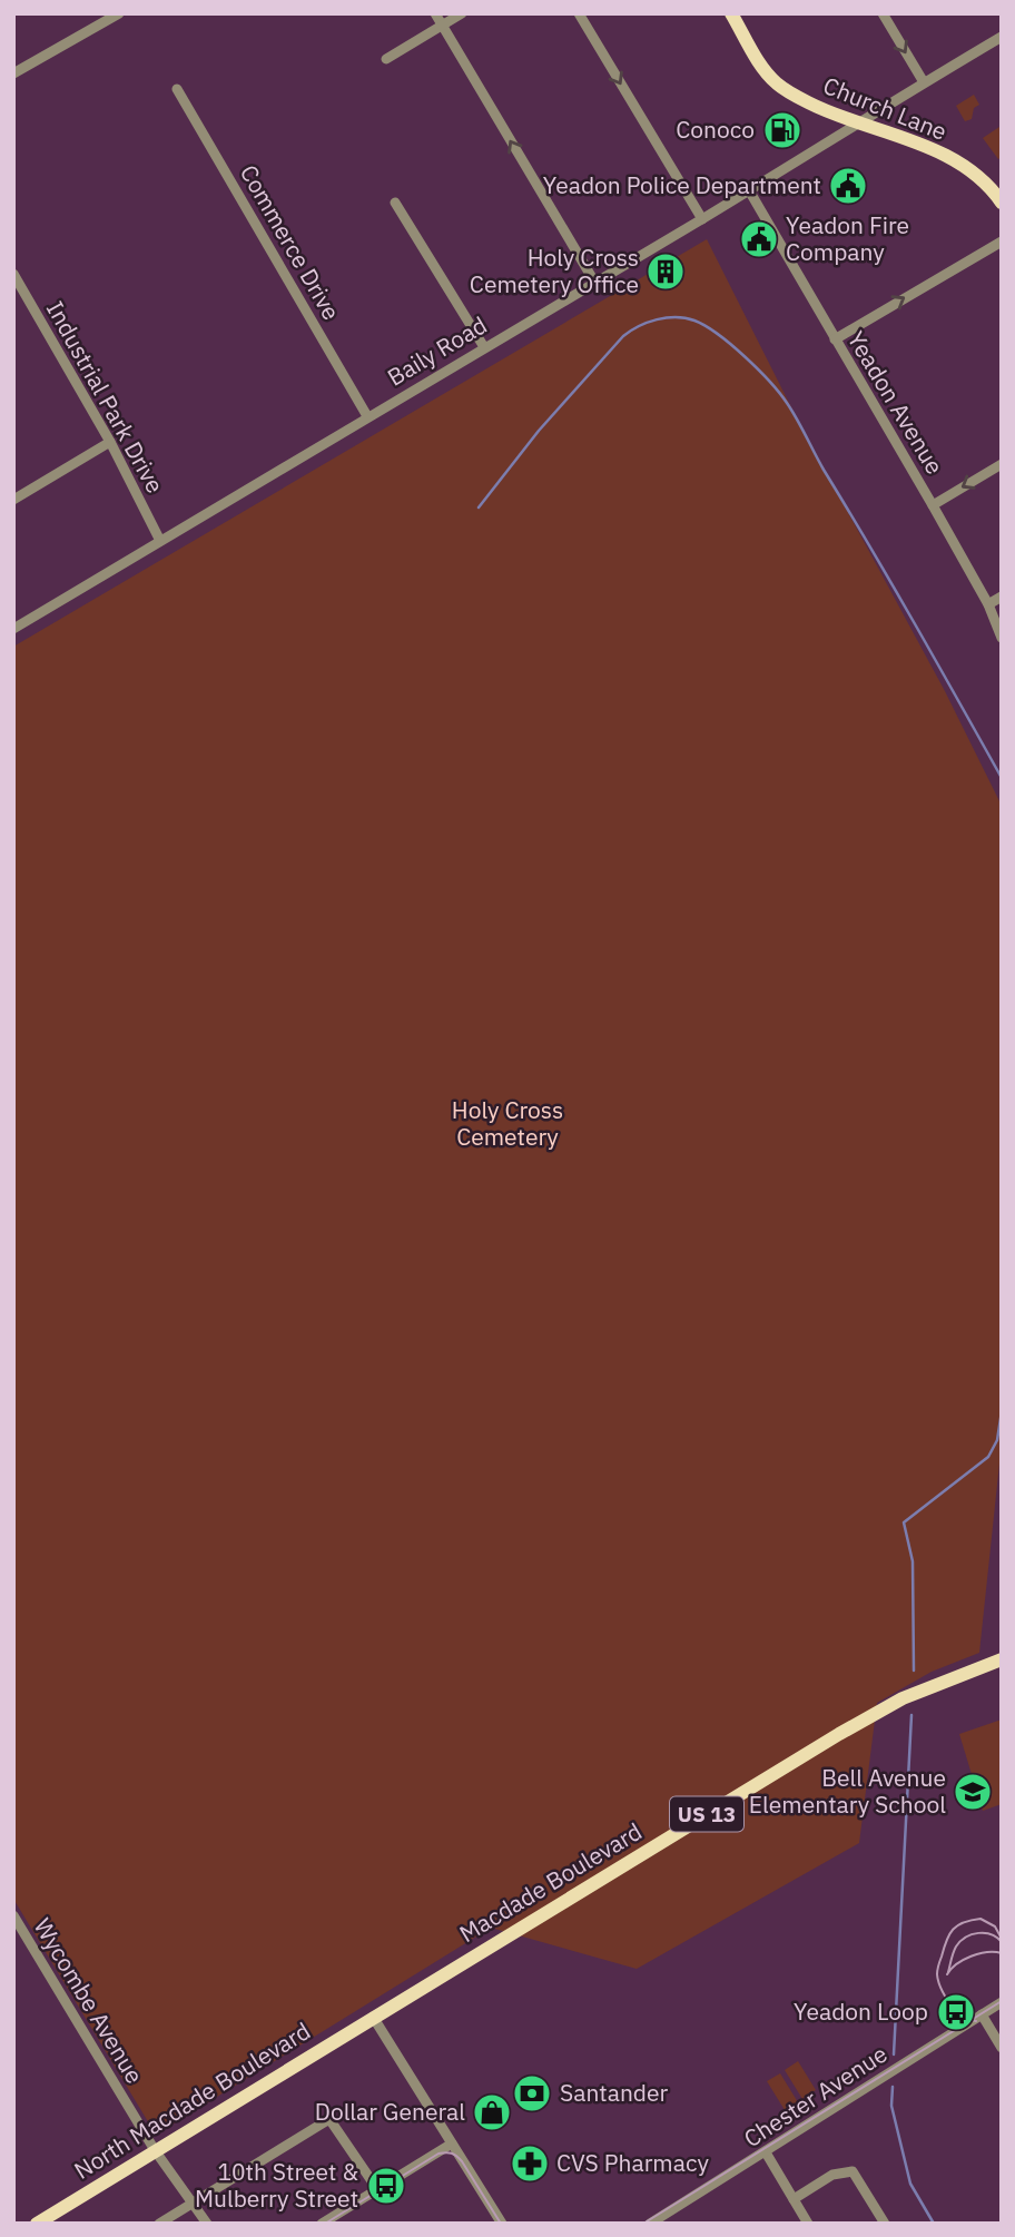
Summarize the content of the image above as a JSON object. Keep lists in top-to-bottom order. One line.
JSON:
{"streets":{"main road":["Church Lane","US 13","Macdade Boulevard","North Macdade Boulevard"],"street":["Commerce Drive","Baily Road","Industrial Park Drive","Yeadon Avenue","Wycombe Avenue","Chester Avenue"]},"crossings":[["Church Lane","Baily Road"],["Commerce Drive","Baily Road"],["Baily Road","Industrial Park Drive"],["Baily Road","Yeadon Avenue"],["Macdade Boulevard","North Macdade Boulevard"],["Wycombe Avenue","North Macdade Boulevard"]],"parks":["Holy Cross Cemetery"],"places":{"fuel station":["Conoco"],"public building":["Yeadon Police Department","Yeadon Fire Company"],"building":["Holy Cross Cemetery Office"],"school or university":["Bell Avenue Elementary School"],"bus stop":["Yeadon Loop","10th Street & Mulberry Street"],"bank":["Santander"],"shop":["Dollar General"],"pharmacy":["CVS Pharmacy"]}}
